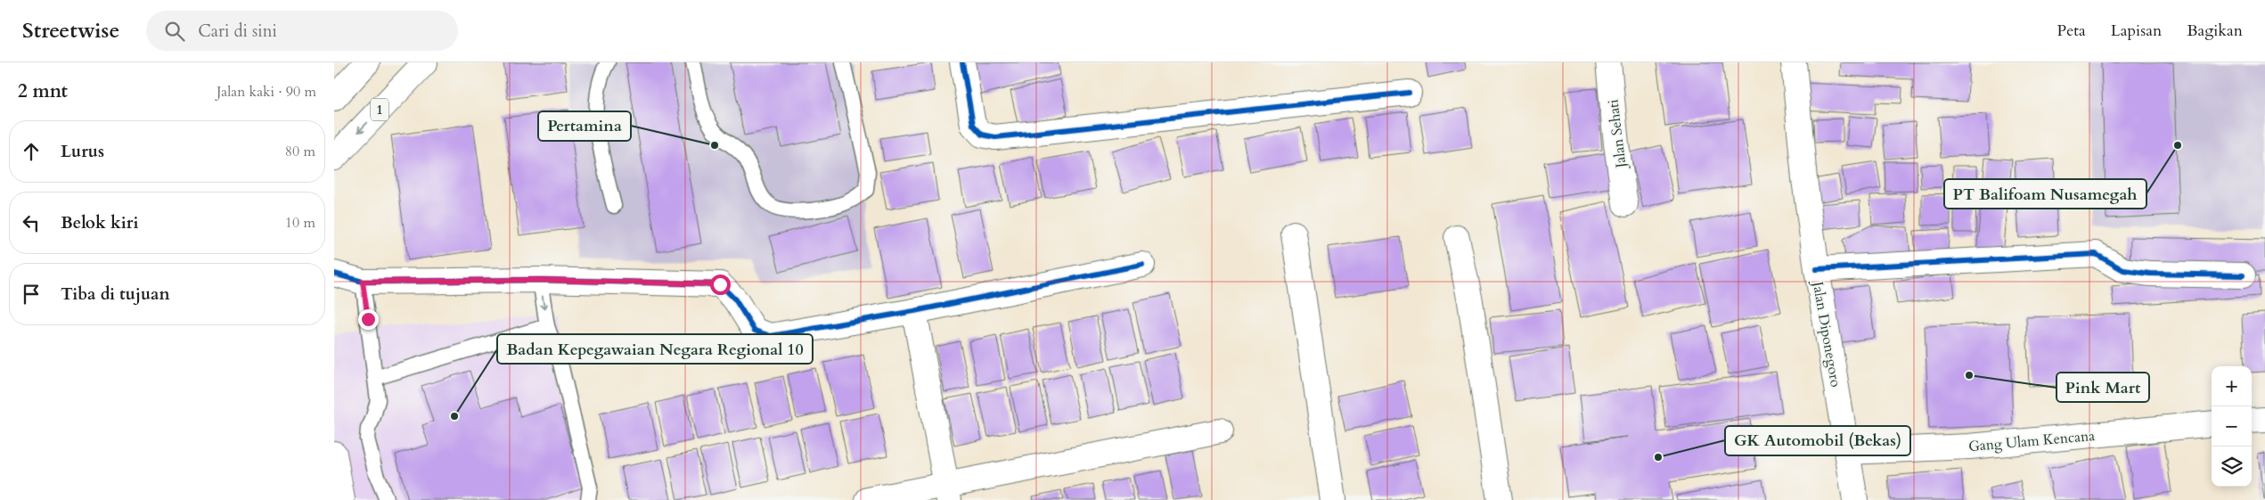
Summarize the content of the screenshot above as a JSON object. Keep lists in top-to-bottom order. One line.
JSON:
{"streets":{"main road":["1","Jalan Sehati","Jalan Diponegoro","Gang Ulam Kencana"]},"crossings":[["Jalan Diponegoro","Gang Ulam Kencana"]],"places":["Pertamina","PT Balifoam Nusamegah","Pink Mart","Badan Kepegawaian Negara Regional 10","GK Automobil (Bekas)"],"page":{"header":"Streetwise","search":"Cari di sini","nav":["Peta","Lapisan","Bagikan"],"heading":["2 mnt","Jalan kaki · 90 m"],"list":[["Lurus","80 m"],["Belok kiri","10 m"],"Tiba di tujuan"],"map_buttons":["+","−"]}}
